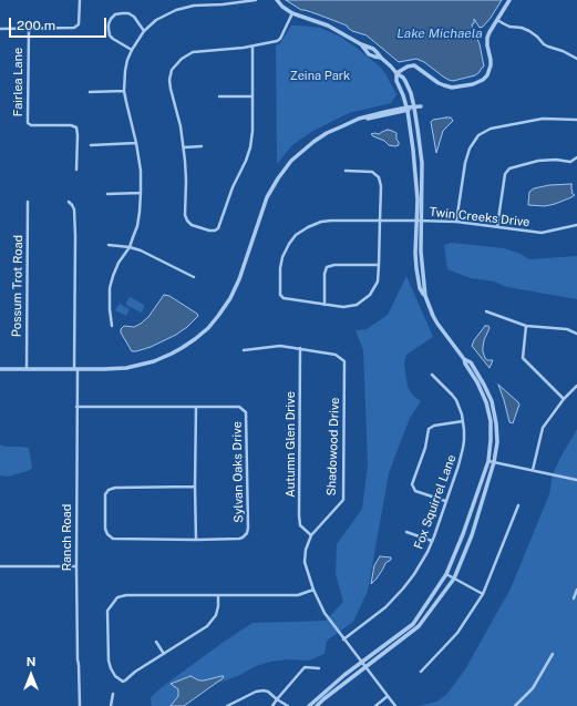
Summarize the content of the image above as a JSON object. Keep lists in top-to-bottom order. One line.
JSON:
{"streets":{"street":["Fairlea Lane","Twin Creeks Drive","Possum Trot Road","Autumn Glen Drive","Shadowood Drive","Sylvan Oaks Drive","Fox Squirrel Lane","Ranch Road"]},"crossings":[["Autumn Glen Drive","Shadowood Drive"],["Shadowood Drive","Fox Squirrel Lane"],["Sylvan Oaks Drive","Ranch Road"]],"water":["Lake Michaela"],"parks":["Zeina Park"],"scale_bar":"200 m","north":"top"}
